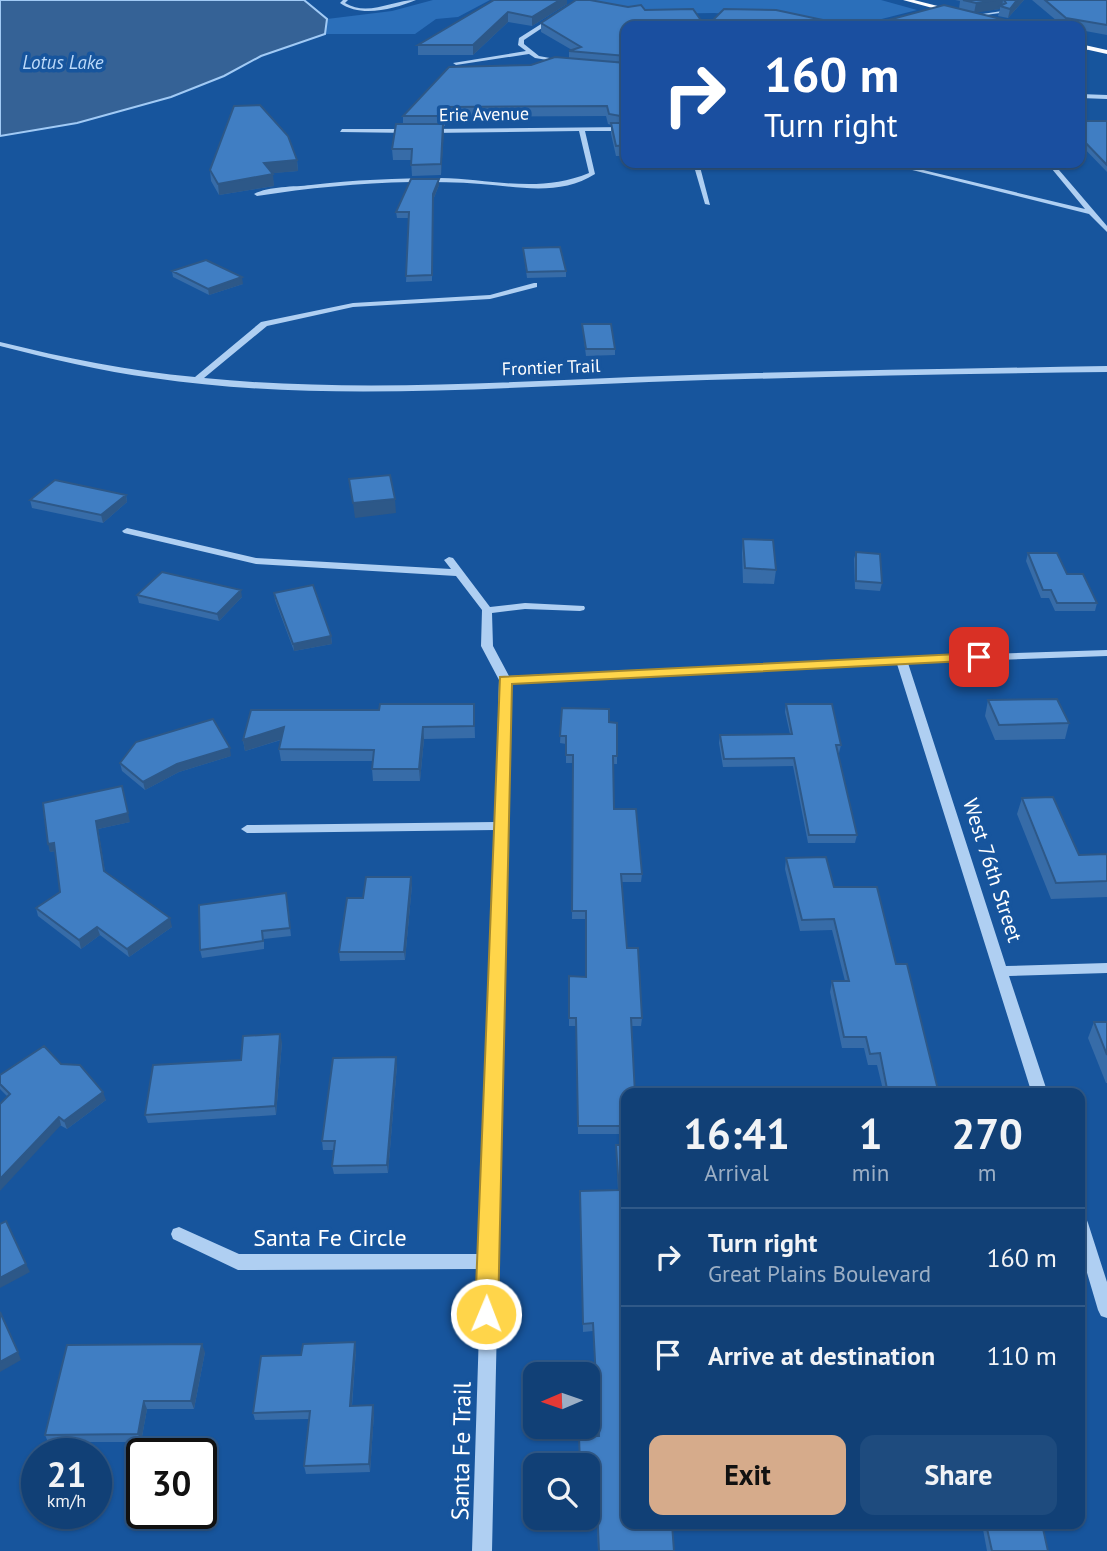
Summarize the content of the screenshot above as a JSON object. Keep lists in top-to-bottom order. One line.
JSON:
{"streets":{"street":["Erie Avenue","Frontier Trail","West 76th Street","Santa Fe Circle","Santa Fe Trail"]},"crossings":[["Santa Fe Circle","Santa Fe Trail"]],"water":["Lotus Lake"],"north":"left","page":{"turn":["160 m","Turn right"],"eta":["16:41","Arrival","1","min","270","m"],"list":[{"name":"Turn right","note":"Great Plains Boulevard","value":"160 m"},{"name":"Arrive at destination","value":"110 m"}],"buttons":["Exit","Share"],"speed":"21 km/h","limit":"30"}}
